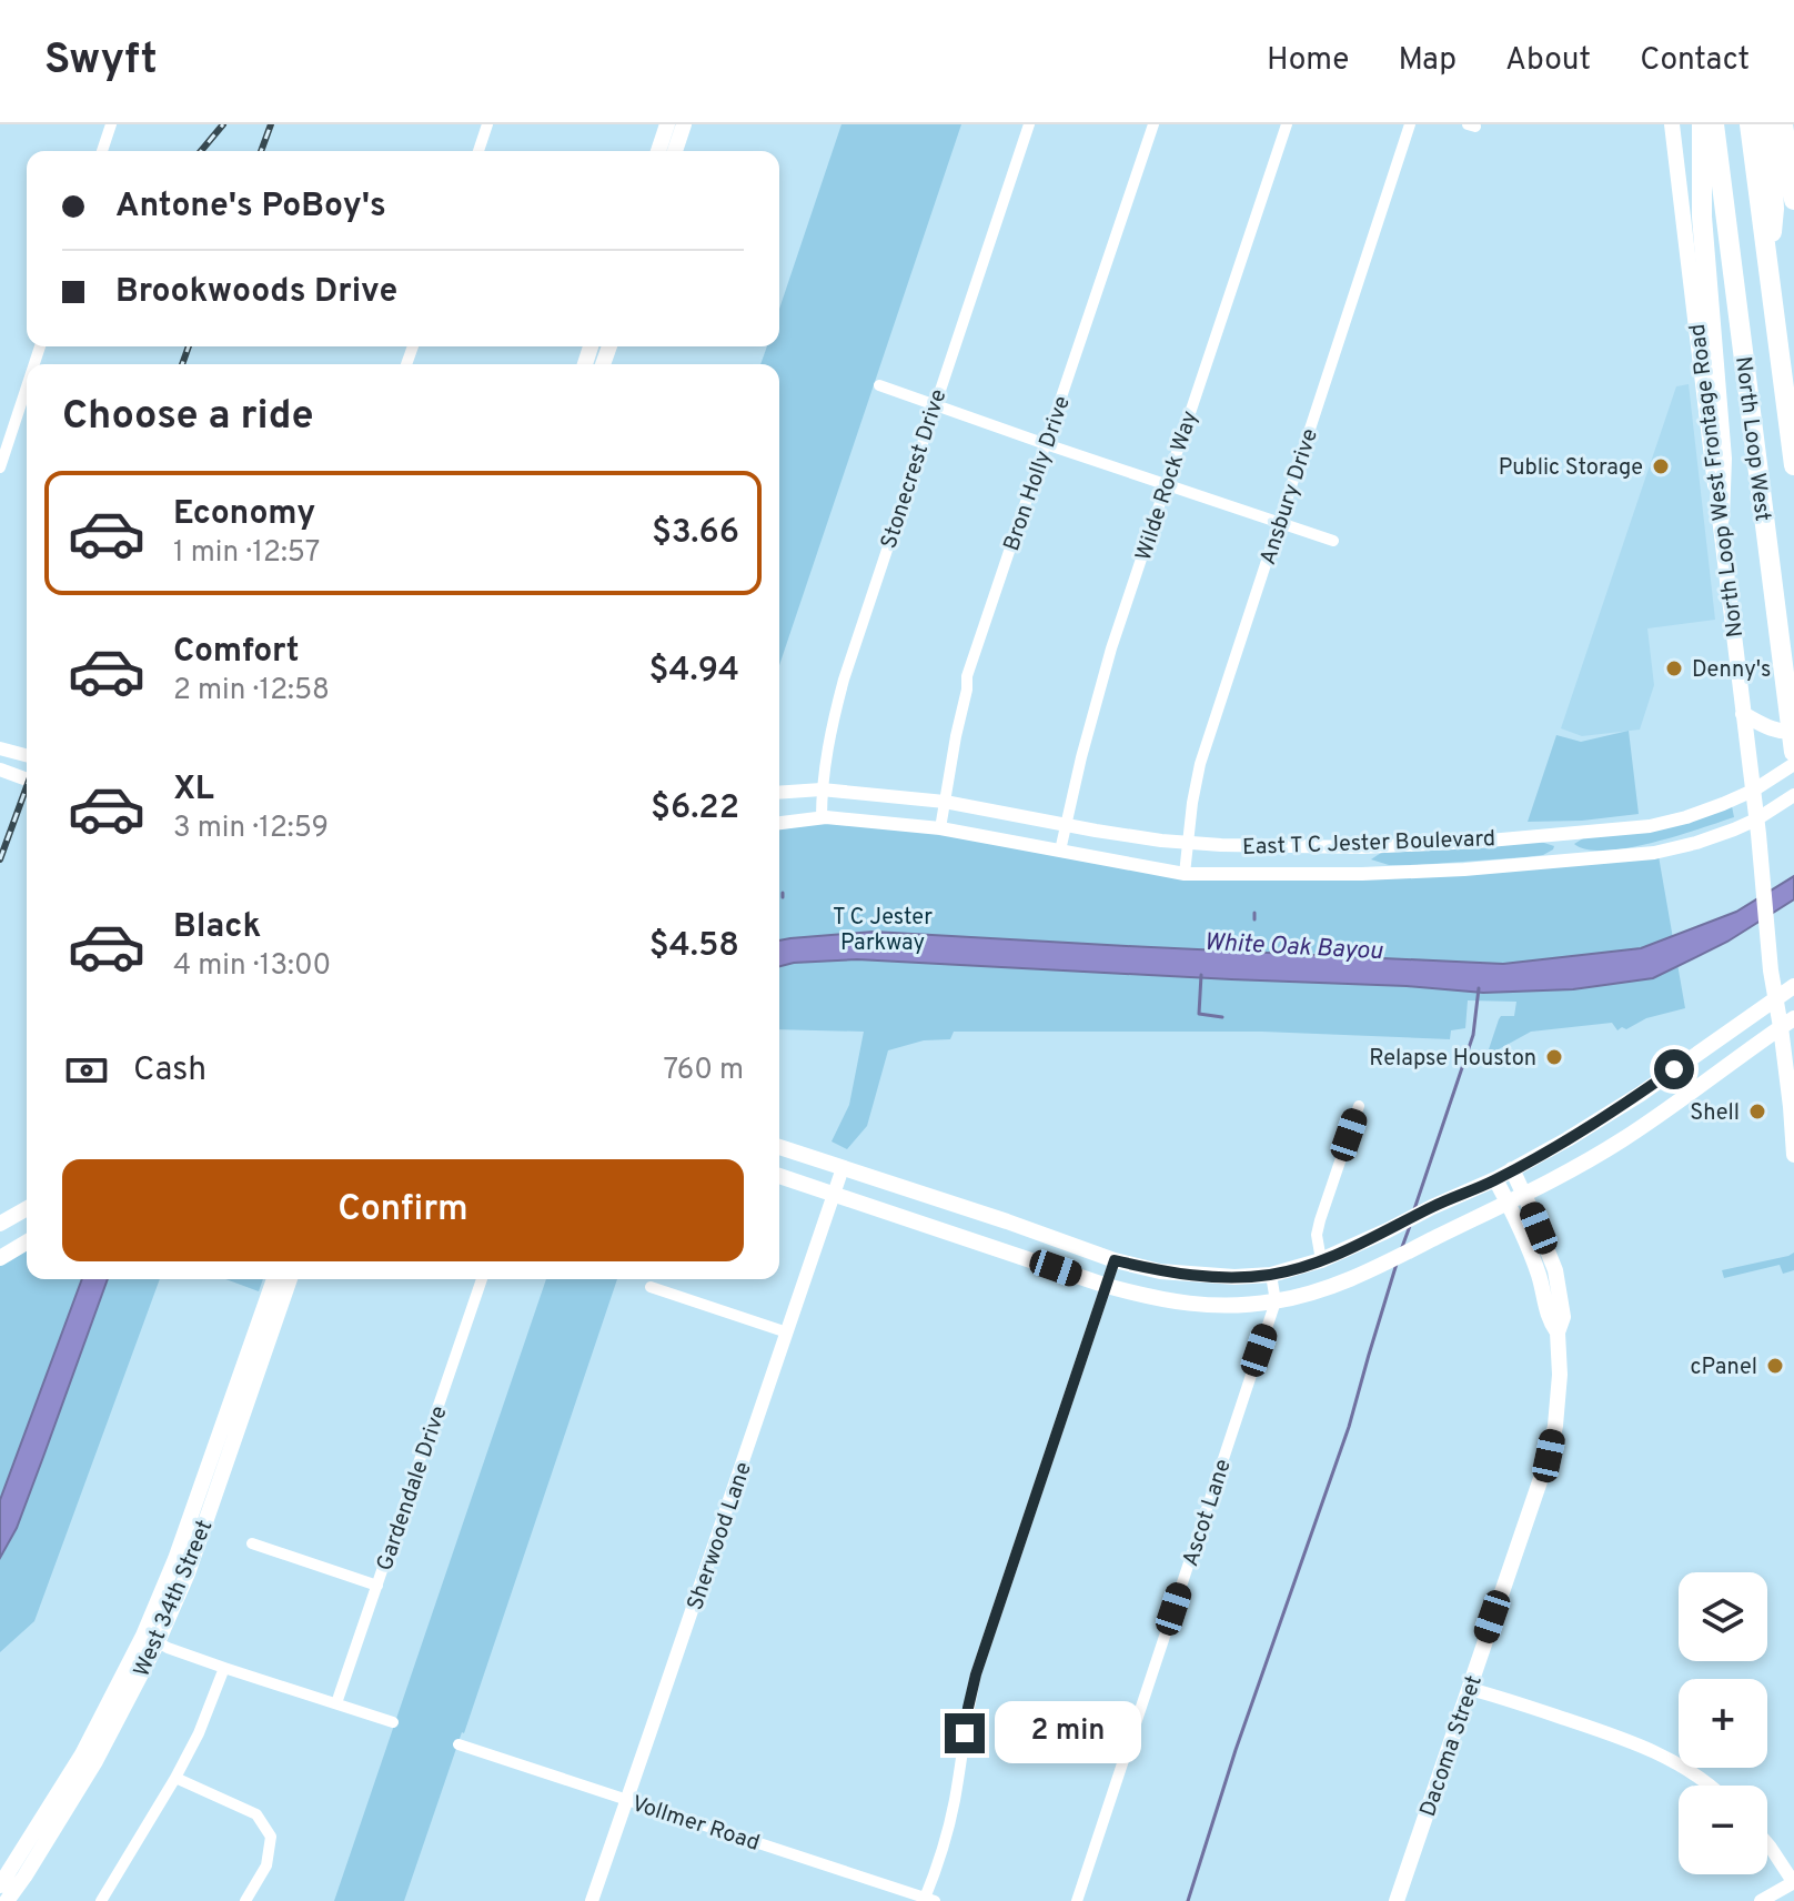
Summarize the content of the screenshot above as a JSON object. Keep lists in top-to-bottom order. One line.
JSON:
{"streets":{"highway":["North Loop West"],"main road":["North Loop West Frontage Road","West 34th Street","Dacoma Street"],"street":["Stonecrest Drive","Bron Holly Drive","Wilde Rock Way","Ansbury Drive","East T C Jester Boulevard","Gardendale Drive","Ascot Lane","Sherwood Lane","Vollmer Road"]},"crossings":[["Stonecrest Drive","East T C Jester Boulevard"],["Bron Holly Drive","East T C Jester Boulevard"],["North Loop West Frontage Road","East T C Jester Boulevard"],["Wilde Rock Way","East T C Jester Boulevard"],["Ansbury Drive","East T C Jester Boulevard"],["Sherwood Lane","Vollmer Road"]],"water":["White Oak Bayou"],"parks":["T C Jester Parkway"],"places":["Public Storage","Denny's","Relapse Houston","Shell","cPanel"],"page":{"header":"Swyft","nav":["Home","Map","About","Contact"],"banner":["Antone's PoBoy's","Brookwoods Drive"],"heading":"Choose a ride","list":[{"name":"Economy","note":"1 min · 12:57","value":"$3.66"},{"name":"Comfort","note":"2 min · 12:58","value":"$4.94"},{"name":"XL","note":"3 min · 12:59","value":"$6.22"},{"name":"Black","note":"4 min · 13:00","value":"$4.58"}],"pay":["Cash","760 m"],"buttons":"Confirm","map_buttons":["+","−"],"bubble":"2 min"}}
